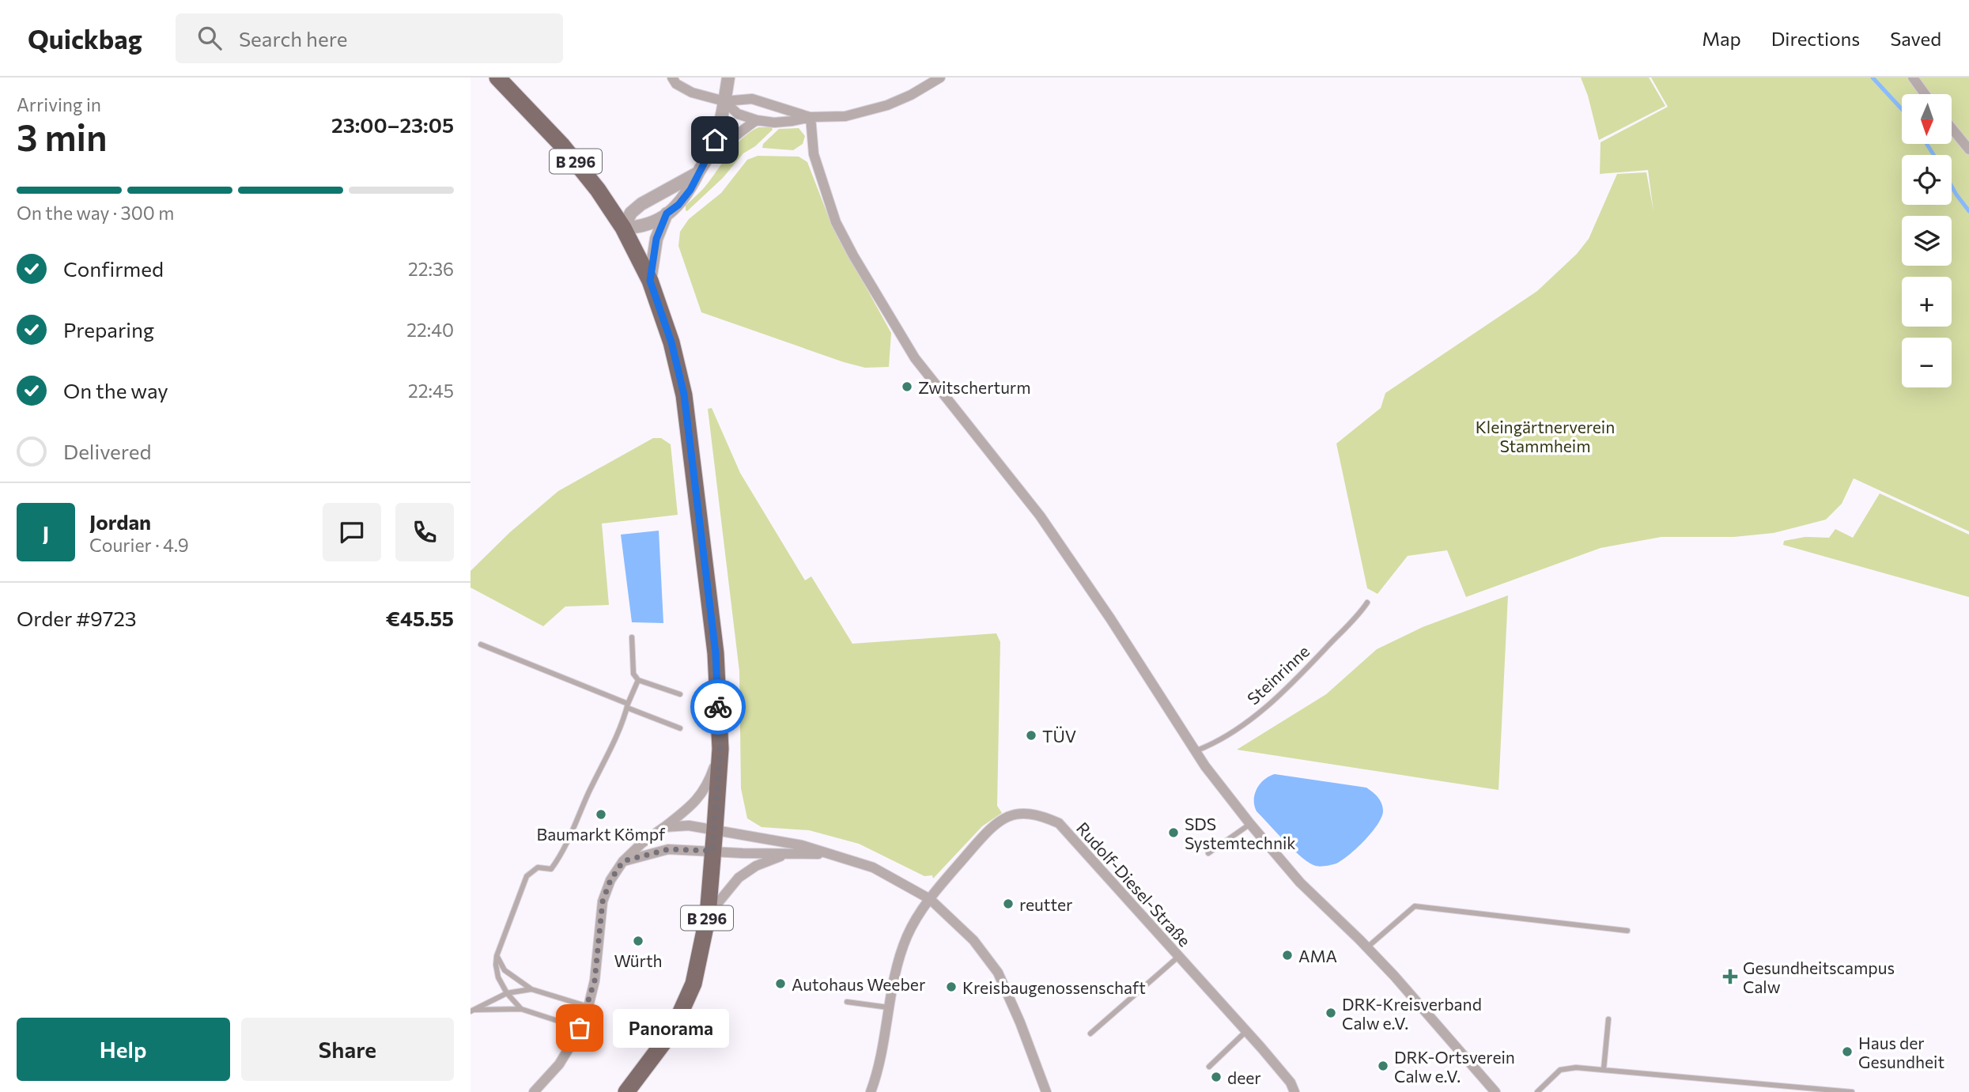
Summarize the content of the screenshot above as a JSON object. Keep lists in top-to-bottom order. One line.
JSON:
{"streets":{"main road":["B 296"],"street":["Rudolf-Diesel-Straße"],"lane":["Steinrinne"]},"parks":["Kleingärtnerverein Stammheim"],"places":{"other":["Zwitscherturm","TÜV","Baumarkt Kömpf","SDS Systemtechnik","reutter","Würth","AMA","Autohaus Weeber","Kreisbaugenossenschaft","DRK-Kreisverband Calw e.V.","Panorama","Haus der Gesundheit","DRK-Ortsverein Calw e.V.","deer"],"health":["Gesundheitscampus Calw"]},"north":"bottom","page":{"header":"Quickbag","search":"Search here","nav":["Map","Directions","Saved"],"heading":["3 min","Arriving in","23:00–23:05"],"panel":["Jordan","Courier · 4.9","Order #9723","€45.55"],"map_buttons":["+","−"],"bar":"On the way · 300 m","list":[["Confirmed","22:36"],["Preparing","22:40"],["On the way","22:45"],"Delivered"],"round":"J","buttons":["Help","Share"],"bubble":"Panorama"}}
